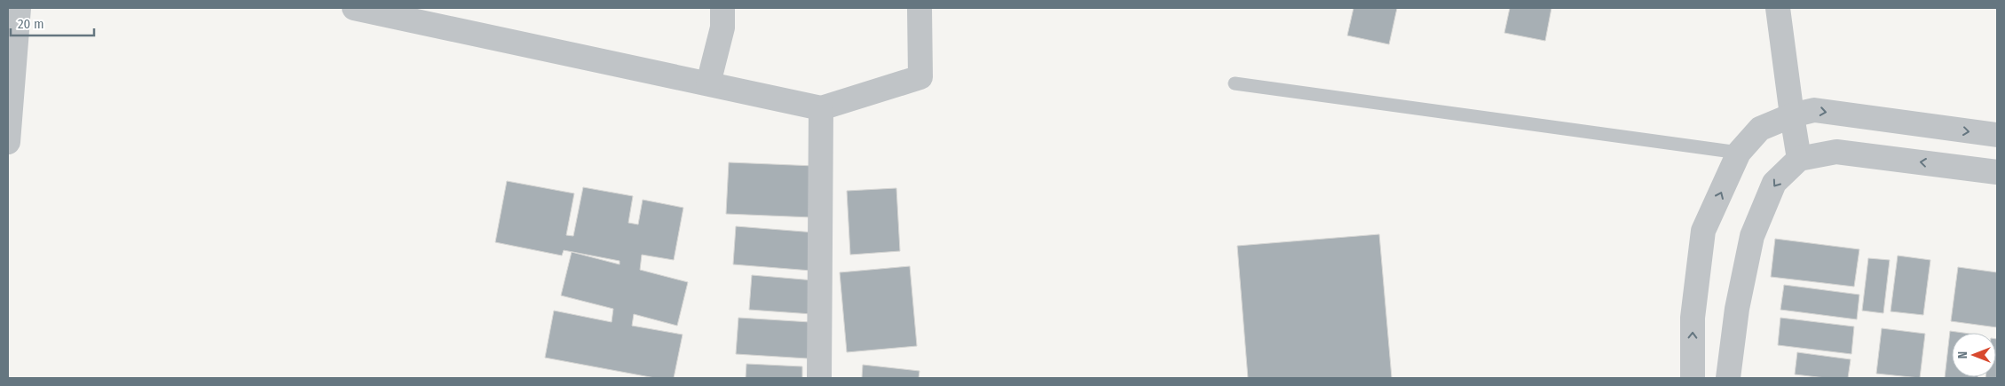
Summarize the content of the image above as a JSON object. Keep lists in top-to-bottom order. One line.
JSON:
{"scale_bar":"20 m","north":"left"}
